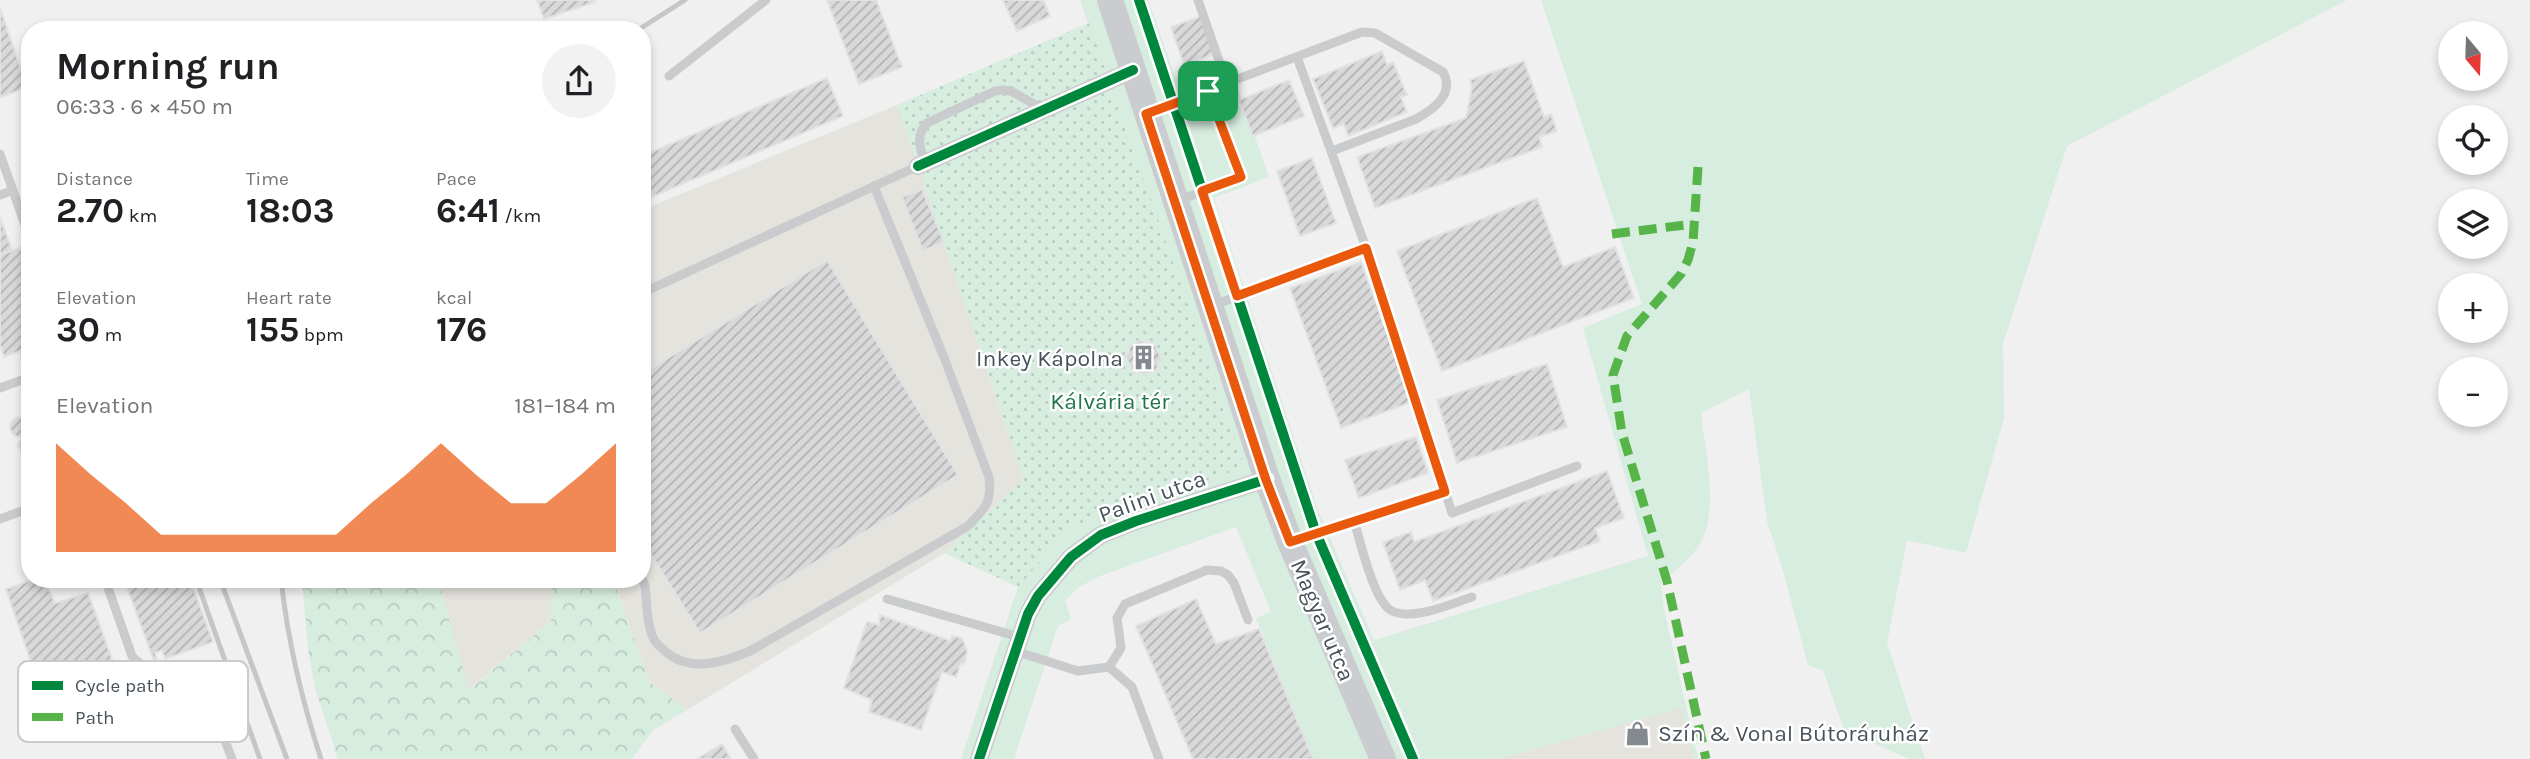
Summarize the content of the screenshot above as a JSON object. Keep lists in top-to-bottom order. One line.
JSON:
{"streets":{"main road":["Magyar utca"],"street":["Palini utca"]},"crossings":[["Palini utca","Magyar utca"]],"parks":["Kálvária tér"],"places":{"building":["Inkey Kápolna"],"shop":["Szín & Vonal Bútoráruház"]},"legend":["Cycle path","Path"],"north":"bottom","page":{"map_buttons":["+","−"],"heading":["Morning run","06:33 · 6 × 450 m"],"stats":[["Distance","2.70 km"],["Time","18:03"],["Pace","6:41 /km"],["Elevation","30 m"],["Heart rate","155 bpm"],["kcal","176"]],"chart":["Elevation","181–184 m"]}}
